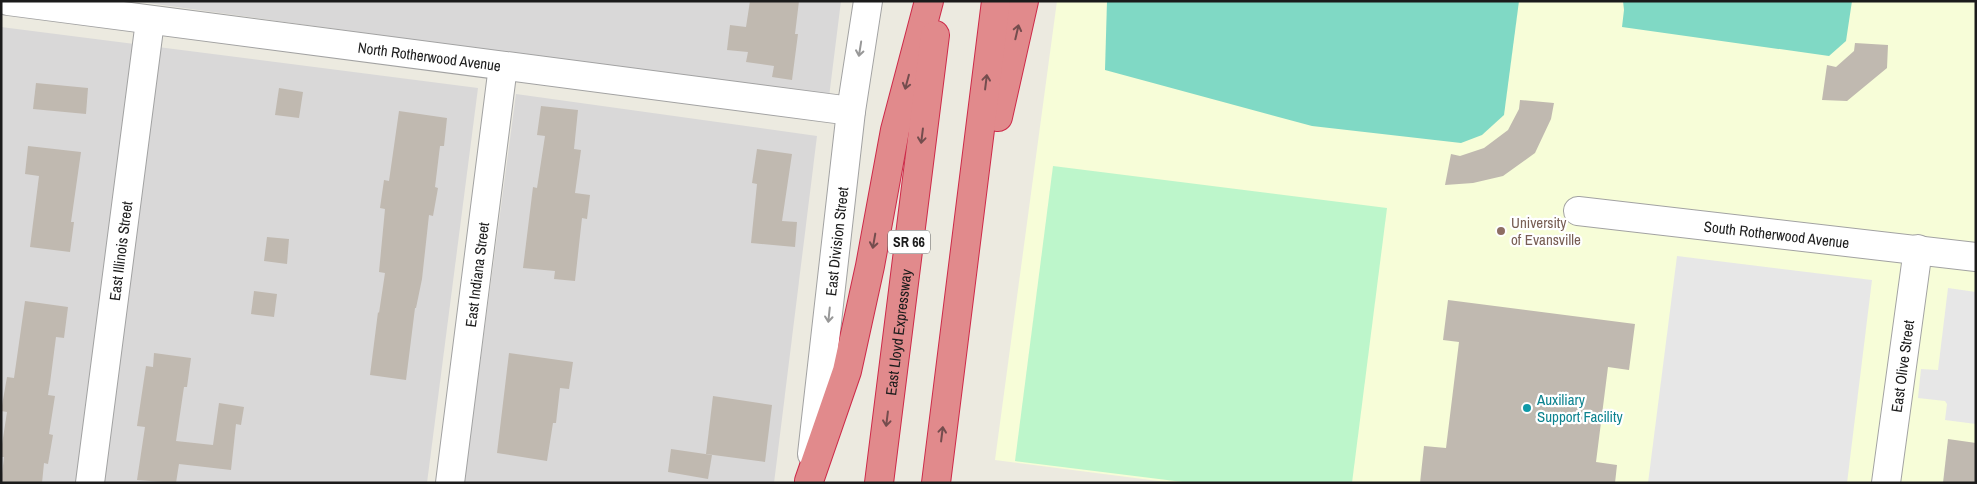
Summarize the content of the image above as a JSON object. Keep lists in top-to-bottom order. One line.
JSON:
{"streets":{"highway":["SR 66","East Lloyd Expressway"],"street":["North Rotherwood Avenue","South Rotherwood Avenue","East Division Street","East Illinois Street","East Indiana Street","East Olive Street"]},"crossings":[["North Rotherwood Avenue","East Division Street"],["North Rotherwood Avenue","East Illinois Street"],["North Rotherwood Avenue","East Indiana Street"],["South Rotherwood Avenue","East Olive Street"]],"one_way":["East Division Street"],"places":["University of Evansville","Auxiliary Support Facility"]}
